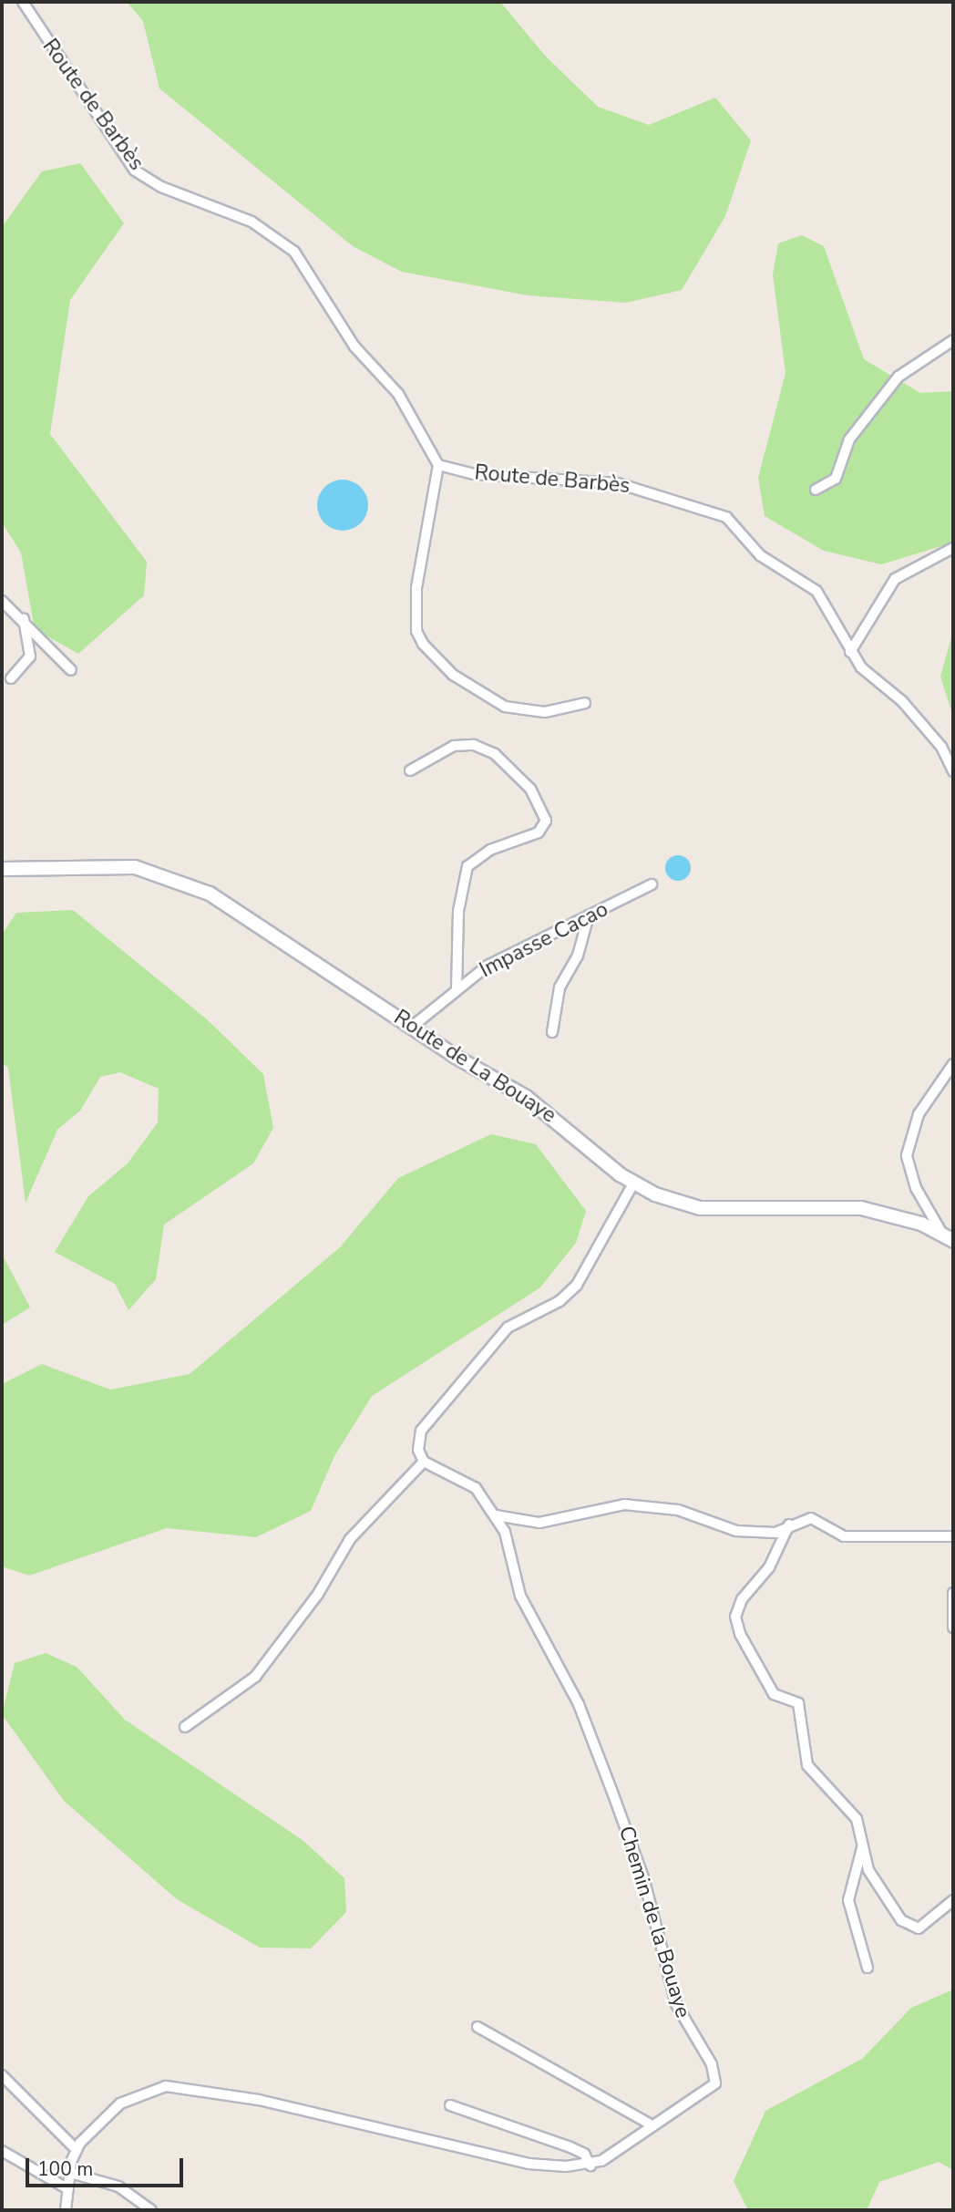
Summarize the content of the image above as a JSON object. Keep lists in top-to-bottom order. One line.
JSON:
{"streets":{"main road":["Route de La Bouaye"],"street":["Route de Barbès","Impasse Cacao","Chemin de la Bouaye"]},"crossings":[["Impasse Cacao","Route de La Bouaye"]],"scale_bar":"100 m"}
